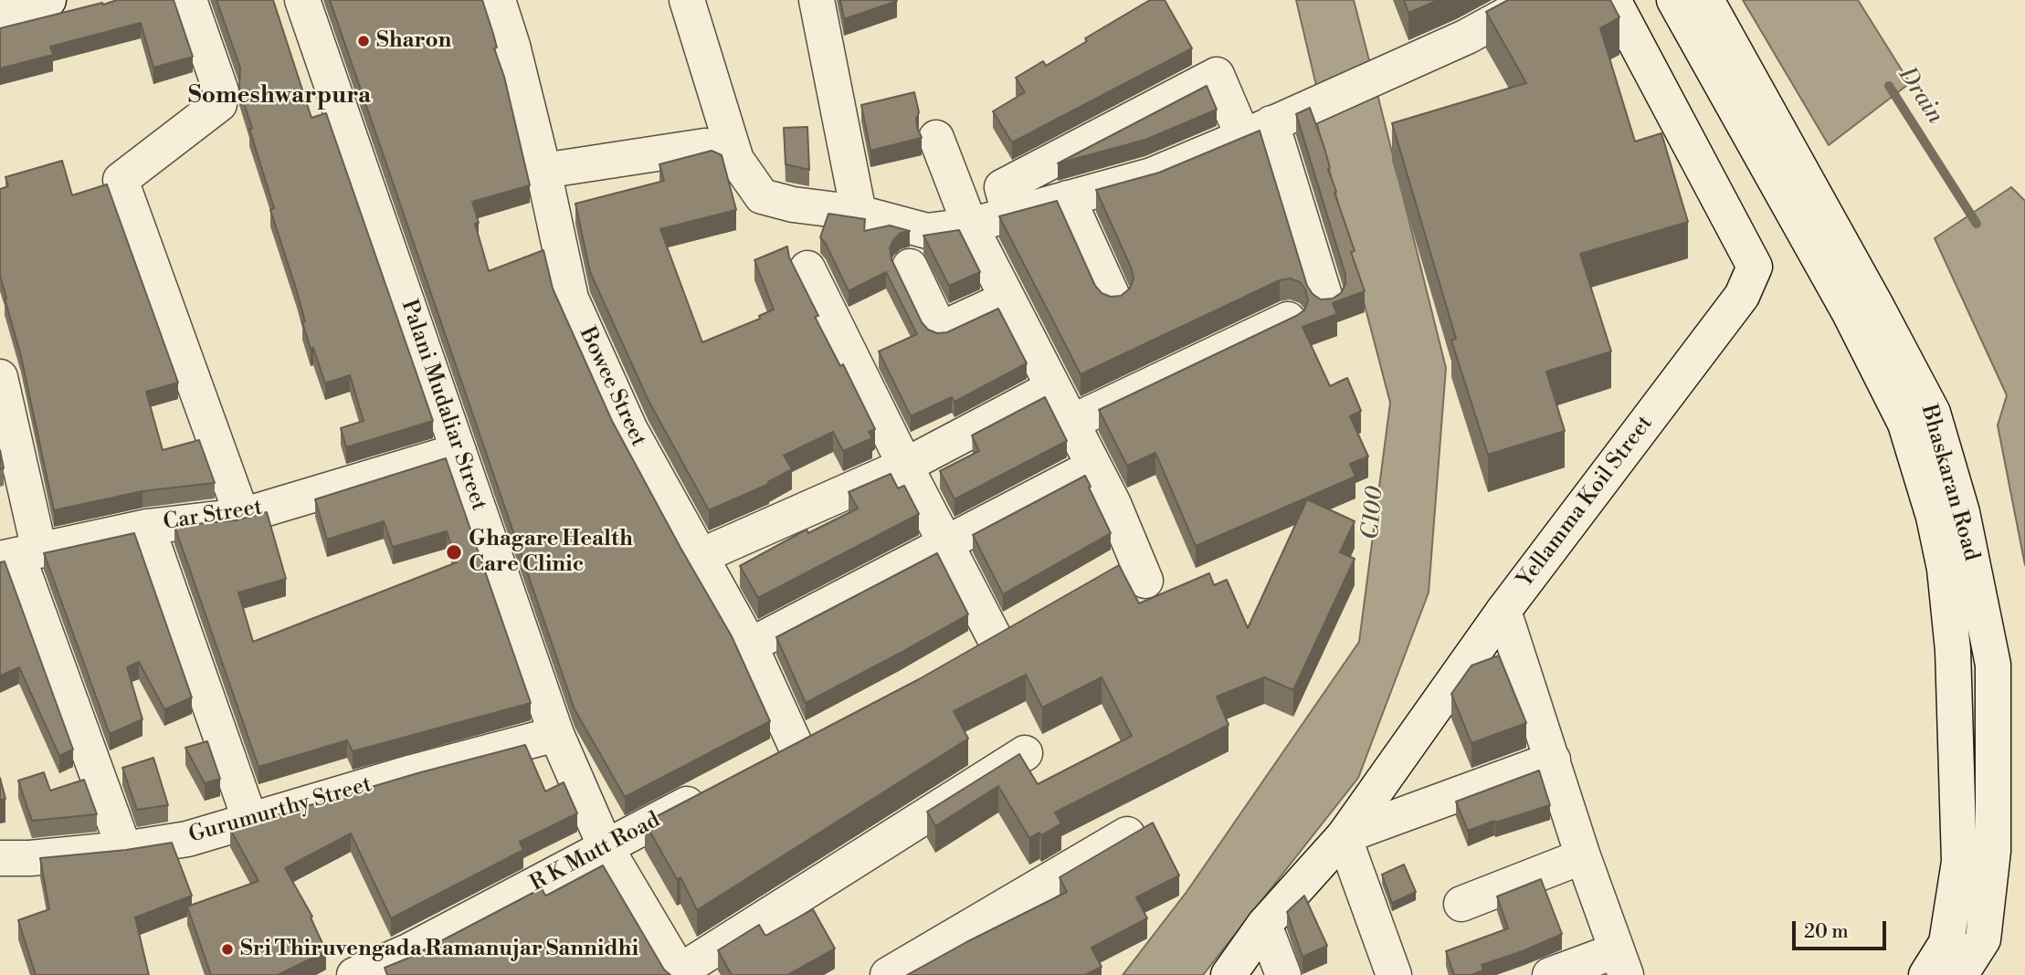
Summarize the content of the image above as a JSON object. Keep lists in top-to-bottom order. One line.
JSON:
{"streets":{"street":["Bowee Street","Palani Mudaliar Street","Bhaskaran Road","Yellamma Koil Street","Car Street","Gurumurthy Street","R K Mutt Road"]},"crossings":[["Palani Mudaliar Street","Car Street"],["Palani Mudaliar Street","Gurumurthy Street"],["Palani Mudaliar Street","R K Mutt Road"]],"districts":["Someshwarpura"],"water":["Drain","C100"],"places":["Sharon","Ghagare Health Care Clinic","Sri Thiruvengada Ramanujar Sannidhi"],"scale_bar":"20 m"}
